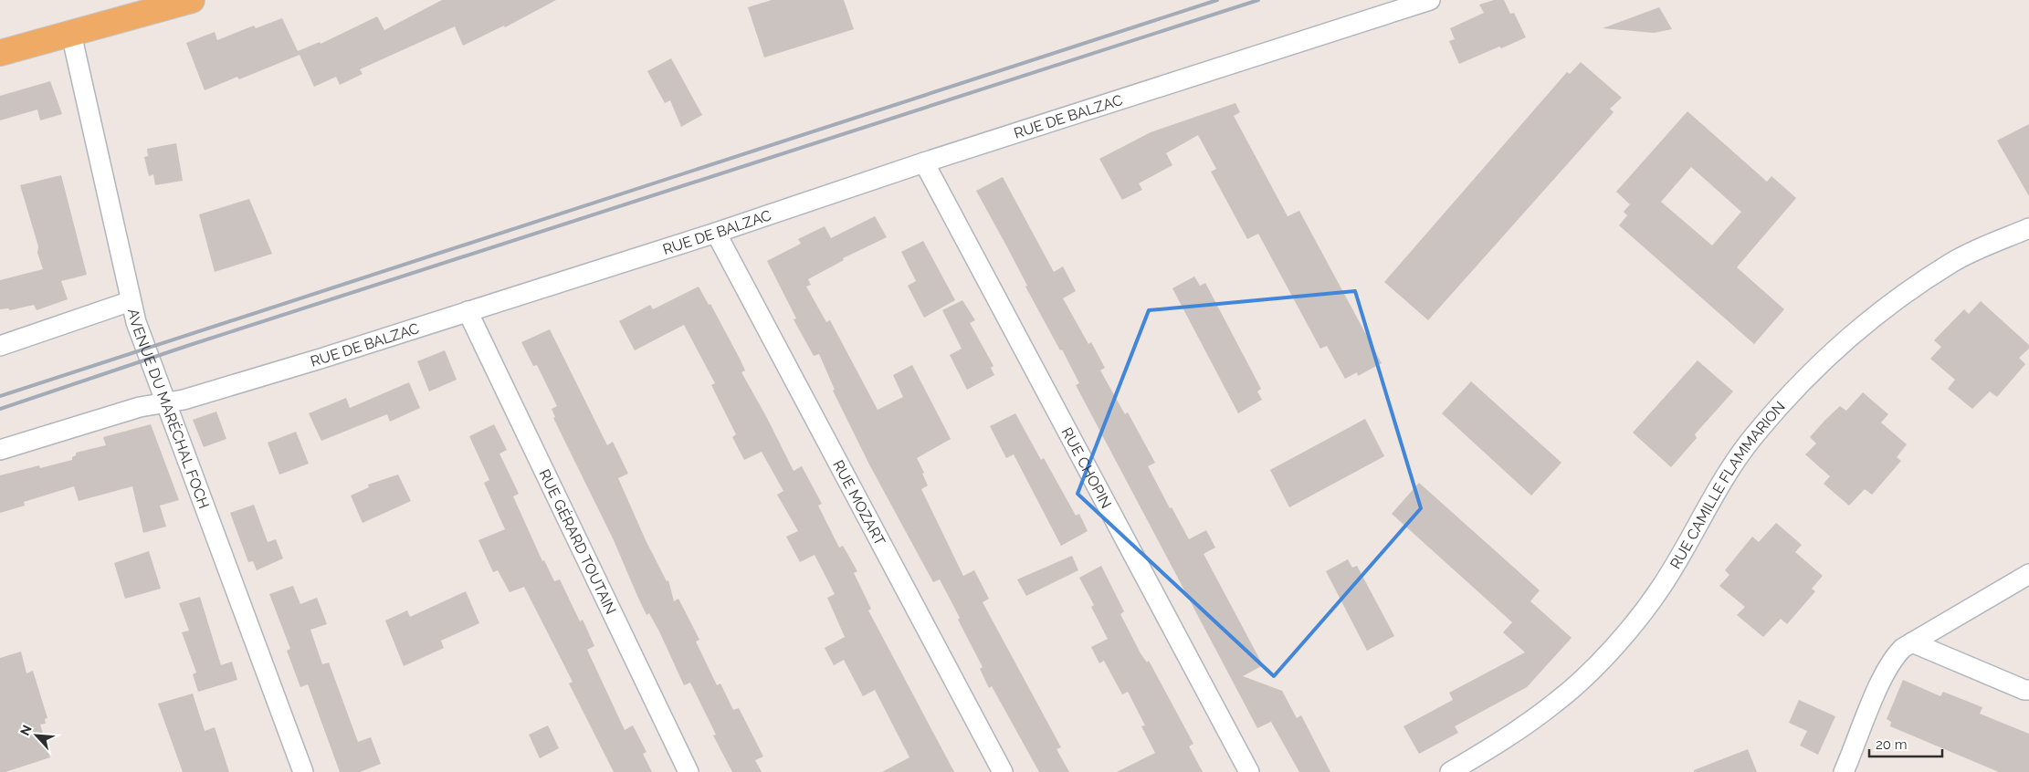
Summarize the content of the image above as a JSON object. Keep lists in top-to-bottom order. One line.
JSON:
{"streets":{"street":["RUE DE BALZAC","AVENUE DU MARÉCHAL FOCH","RUE CHOPIN","RUE CAMILLE FLAMMARION","RUE MOZART","RUE GÉRARD TOUTAIN"]},"crossings":[["RUE DE BALZAC","AVENUE DU MARÉCHAL FOCH"],["RUE DE BALZAC","RUE CHOPIN"],["RUE DE BALZAC","RUE MOZART"],["RUE DE BALZAC","RUE GÉRARD TOUTAIN"]],"scale_bar":"20 m","north":"top left"}
